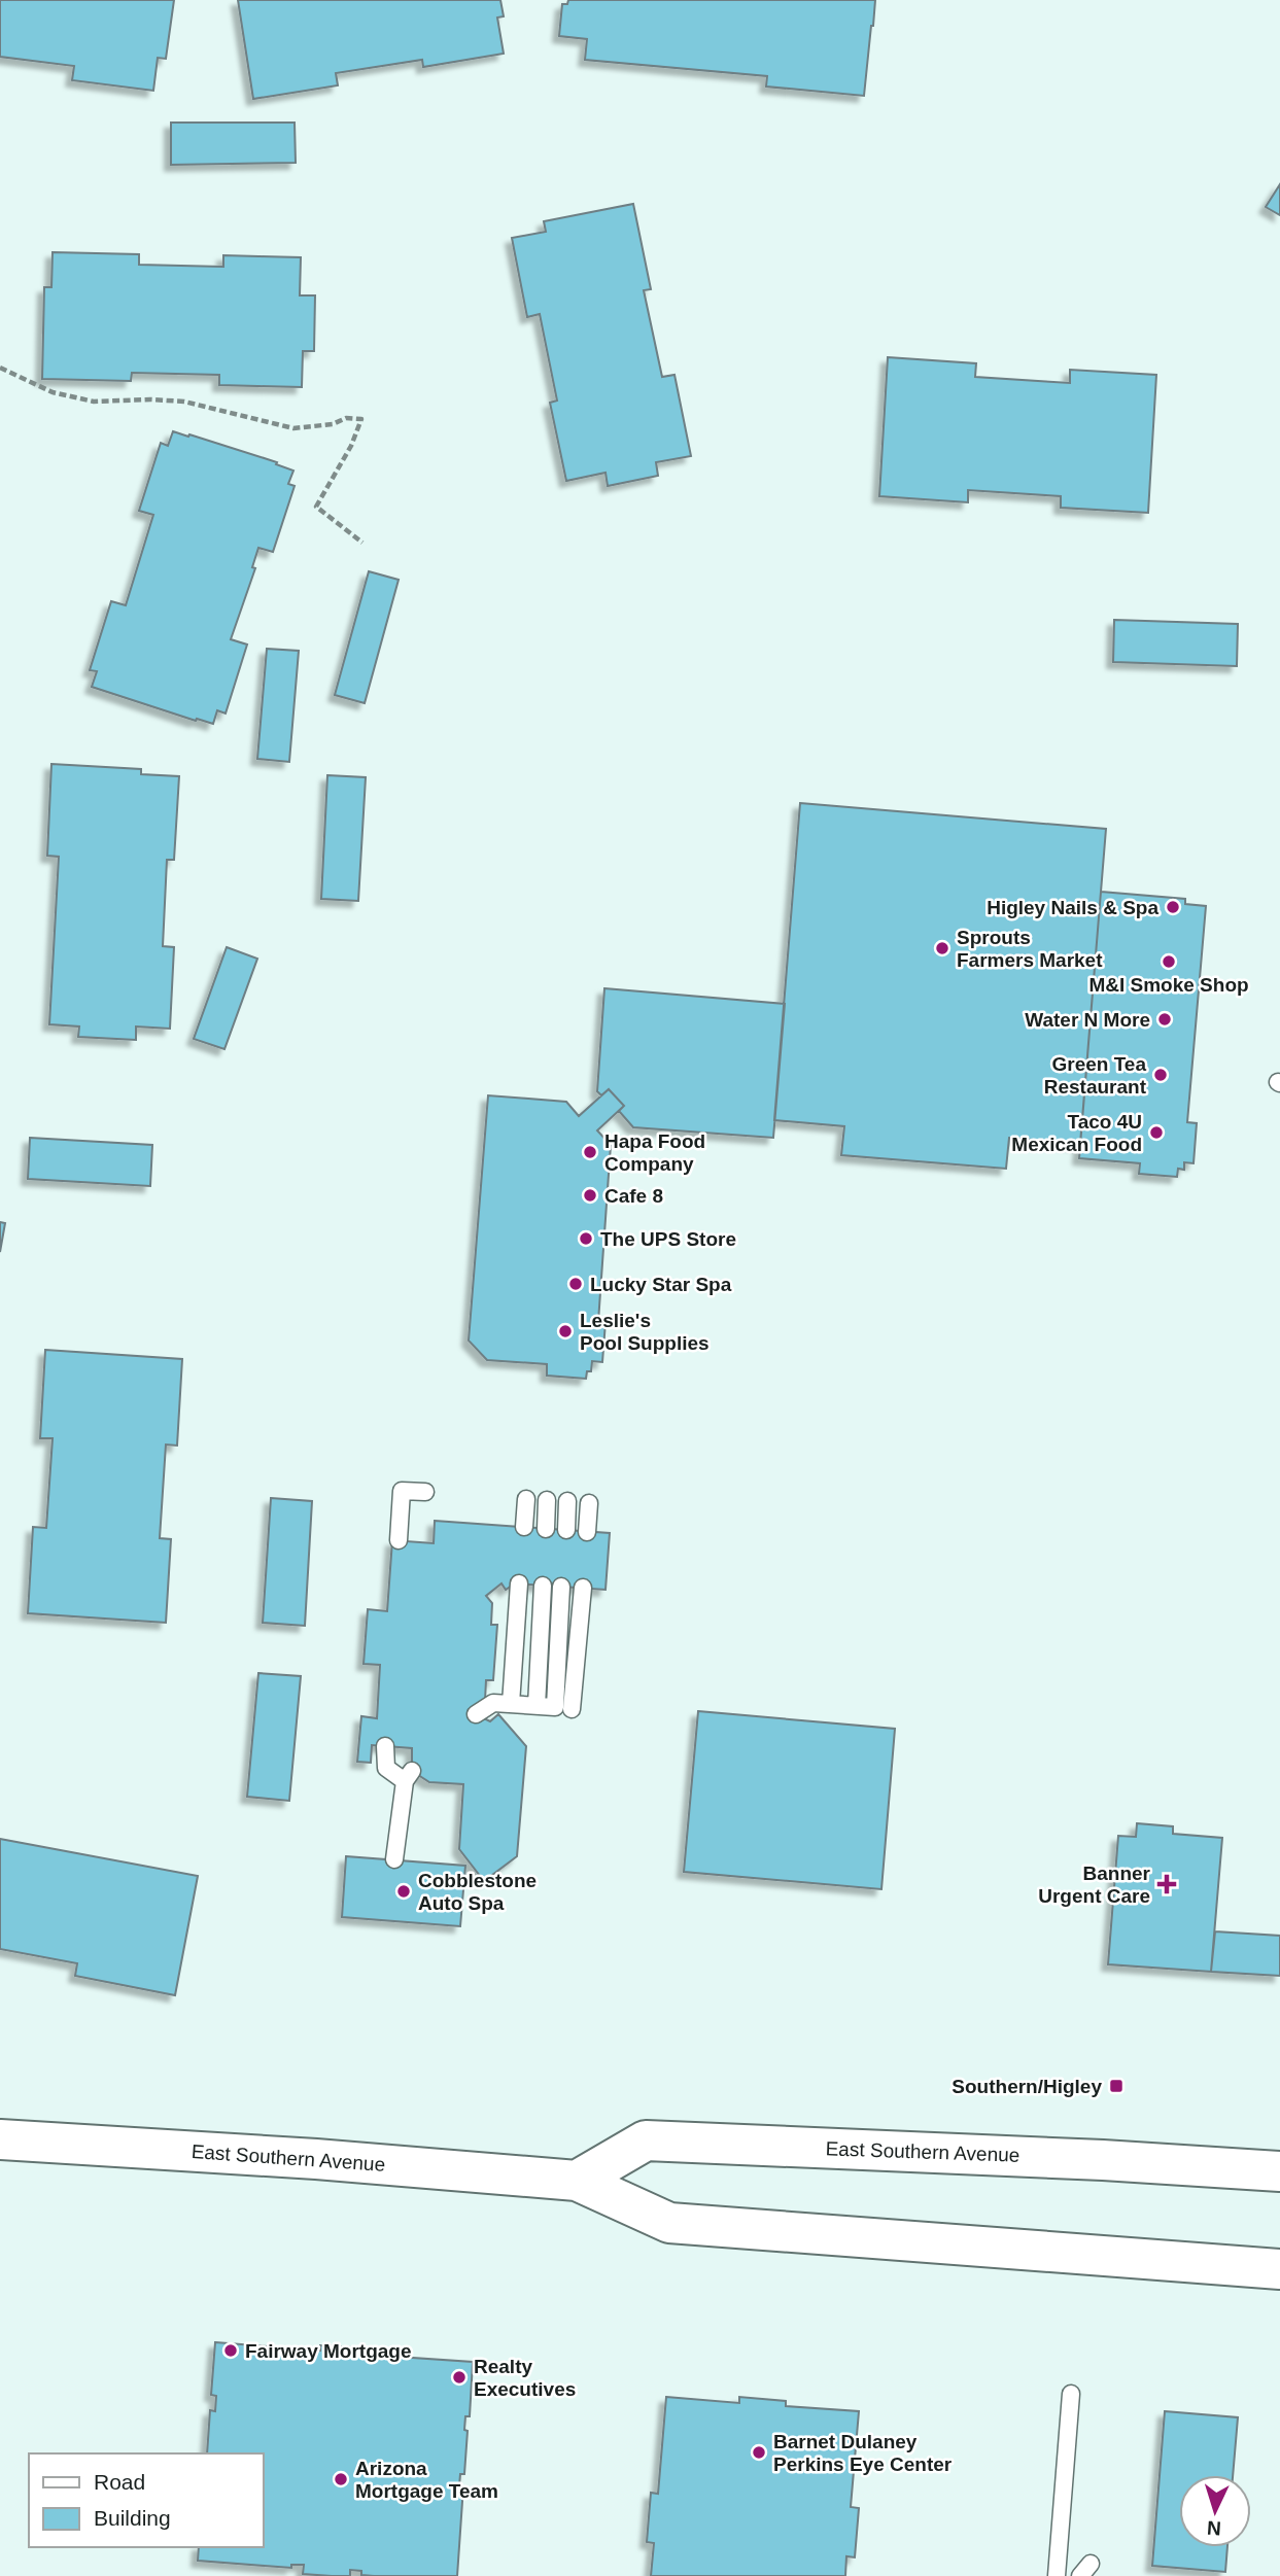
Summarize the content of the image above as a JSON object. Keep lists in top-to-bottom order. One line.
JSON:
{"streets":{"main road":["East Southern Avenue"]},"places":{"other":["Higley Nails & Spa","Sprouts Farmers Market","M&I Smoke Shop","Water N More","Green Tea Restaurant","Taco 4U Mexican Food","Hapa Food Company","Cafe 8","The UPS Store","Lucky Star Spa","Leslie's Pool Supplies","Cobblestone Auto Spa","Fairway Mortgage","Realty Executives","Barnet Dulaney Perkins Eye Center","Arizona Mortgage Team"],"health":["Banner Urgent Care"],"transit":["Southern/Higley"]},"legend":["Road","Building"],"north":"bottom"}
